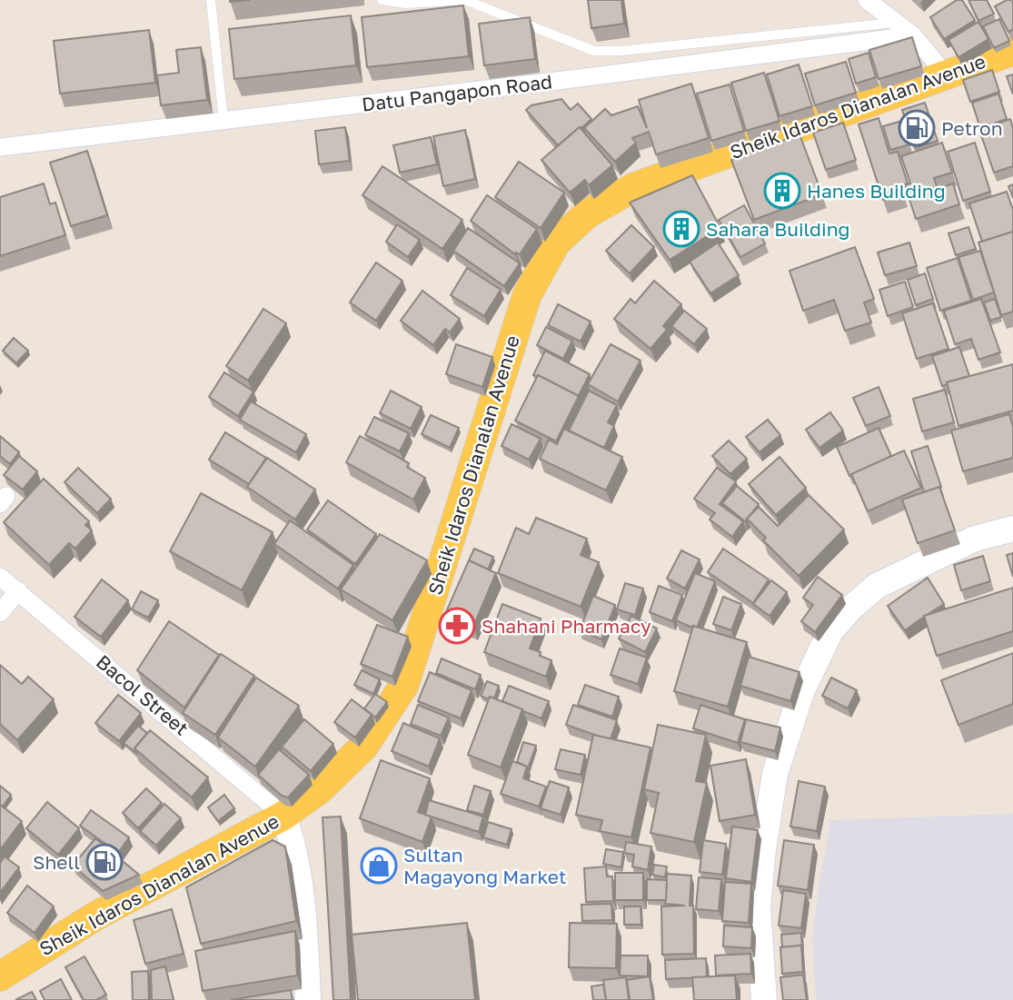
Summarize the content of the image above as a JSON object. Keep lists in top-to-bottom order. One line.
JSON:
{"streets":{"main road":["Sheik Idaros Dianalan Avenue"],"street":["Datu Pangapon Road","Bacol Street"]},"crossings":[["Sheik Idaros Dianalan Avenue","Bacol Street"]],"places":{"fuel station":["Petron","Shell"],"building":["Hanes Building","Sahara Building"],"pharmacy":["Shahani Pharmacy"],"shop":["Sultan Magayong Market"]}}
